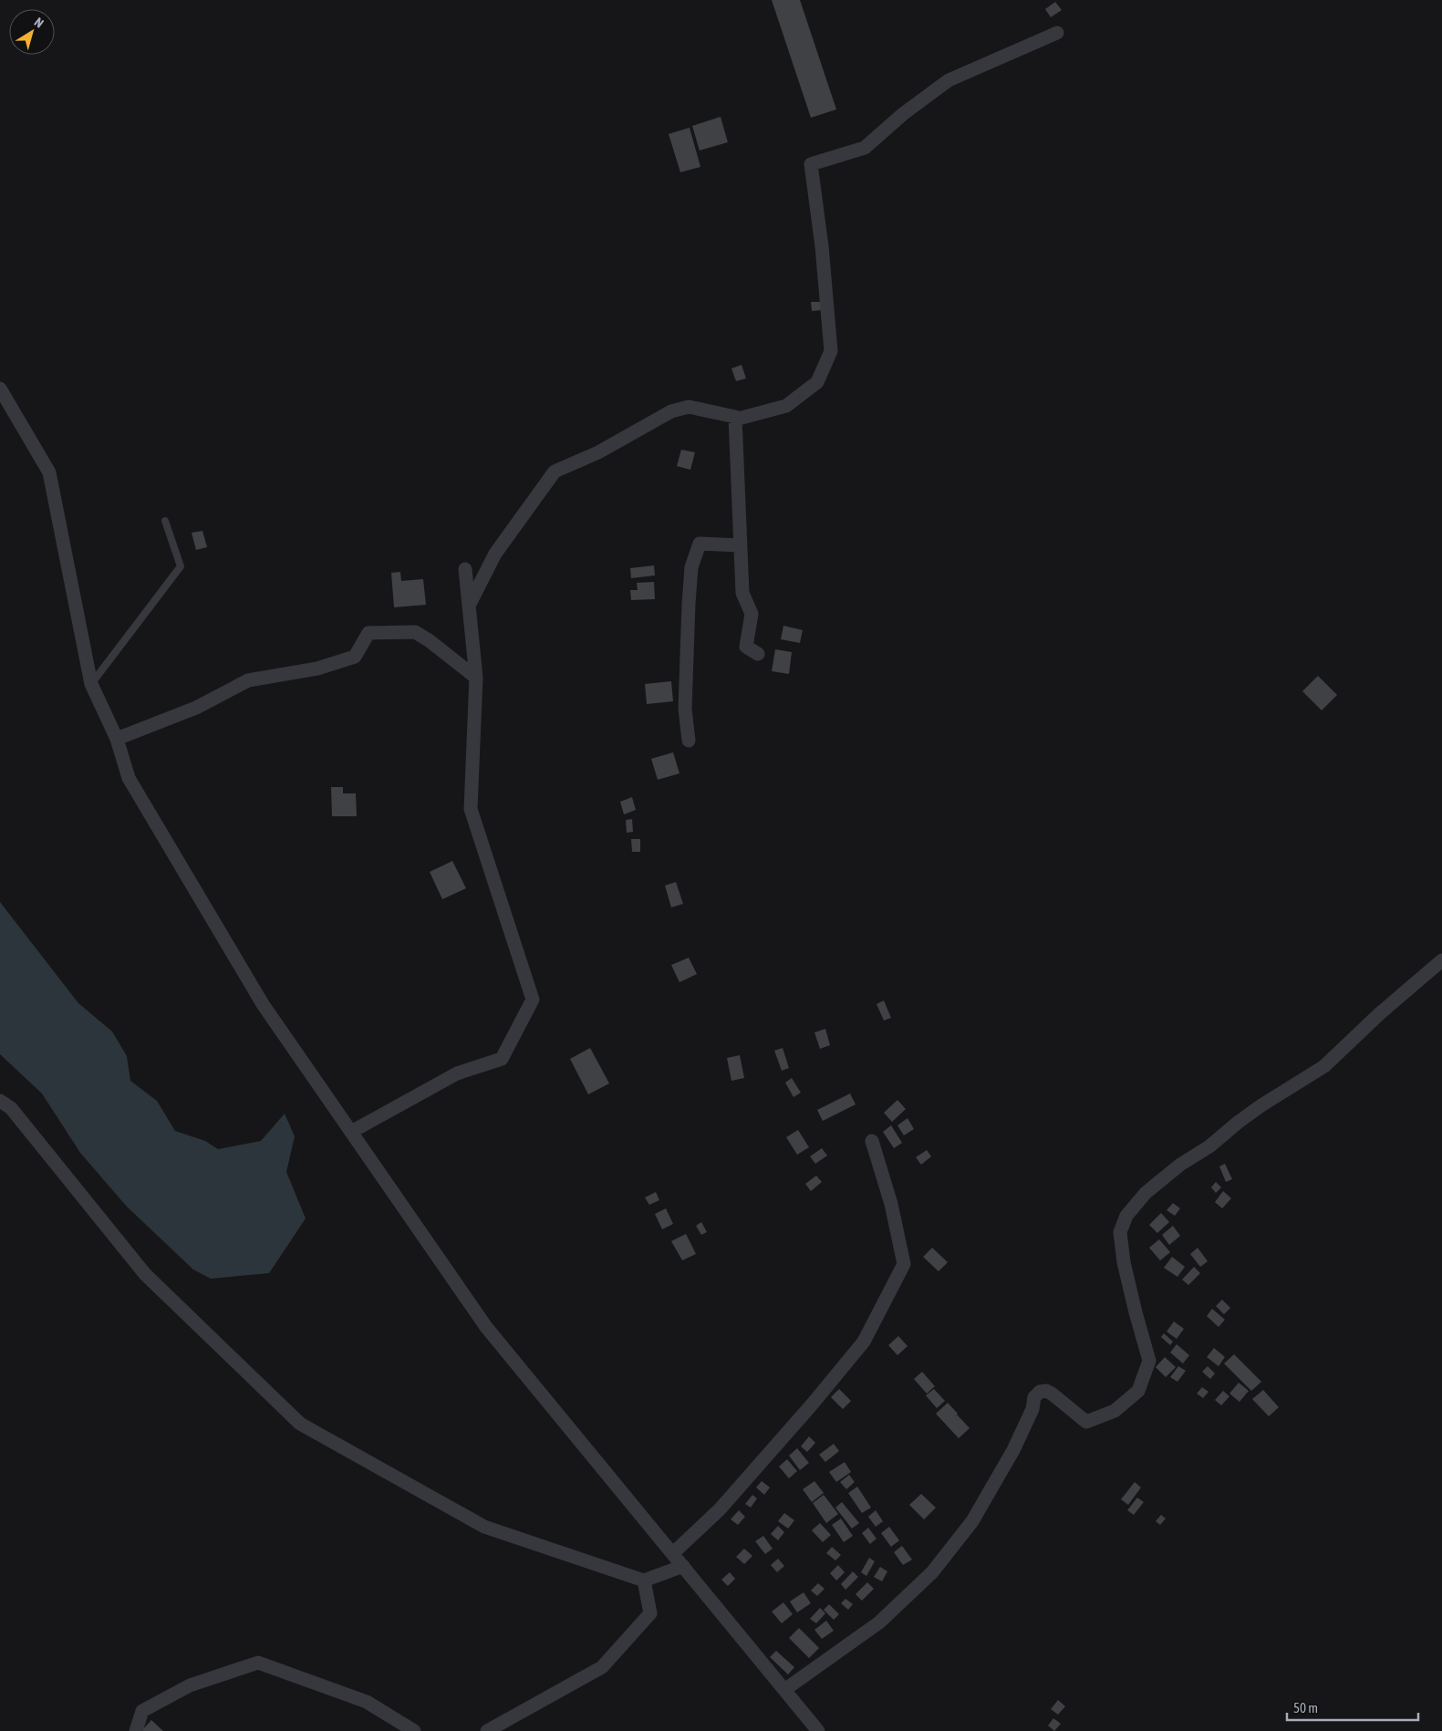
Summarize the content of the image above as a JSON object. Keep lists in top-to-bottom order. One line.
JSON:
{"scale_bar":"50 m","north":"top right"}
